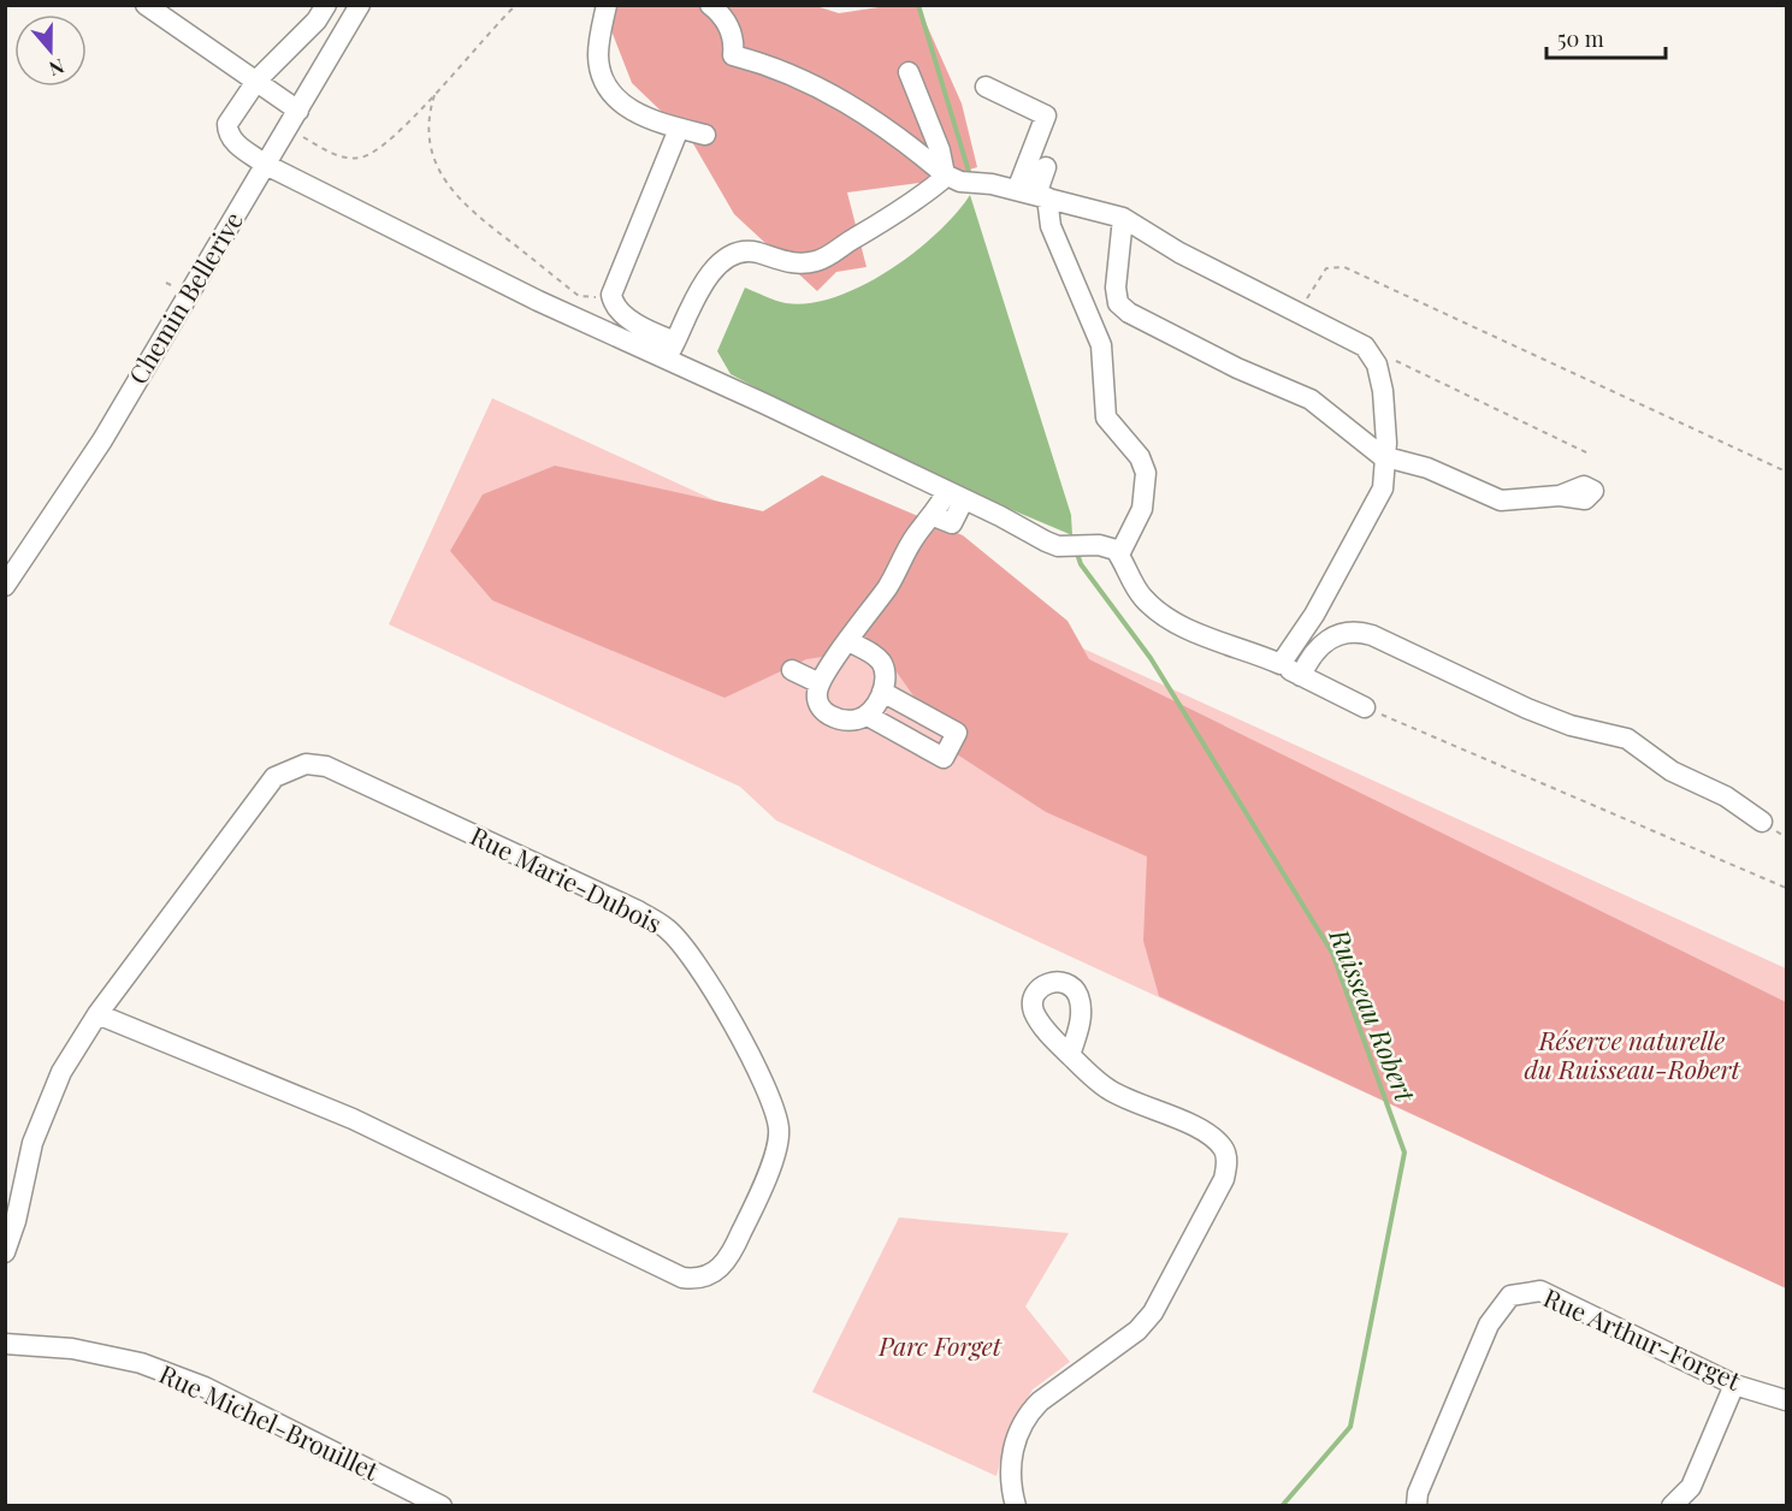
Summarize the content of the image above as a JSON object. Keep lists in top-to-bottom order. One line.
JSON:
{"streets":{"street":["Chemin Bellerive","Rue Marie-Dubois","Rue Arthur-Forget","Rue Michel-Brouillet"]},"water":["Ruisseau Robert"],"parks":["Réserve naturelle du Ruisseau-Robert","Parc Forget"],"scale_bar":"50 m","north":"bottom"}
